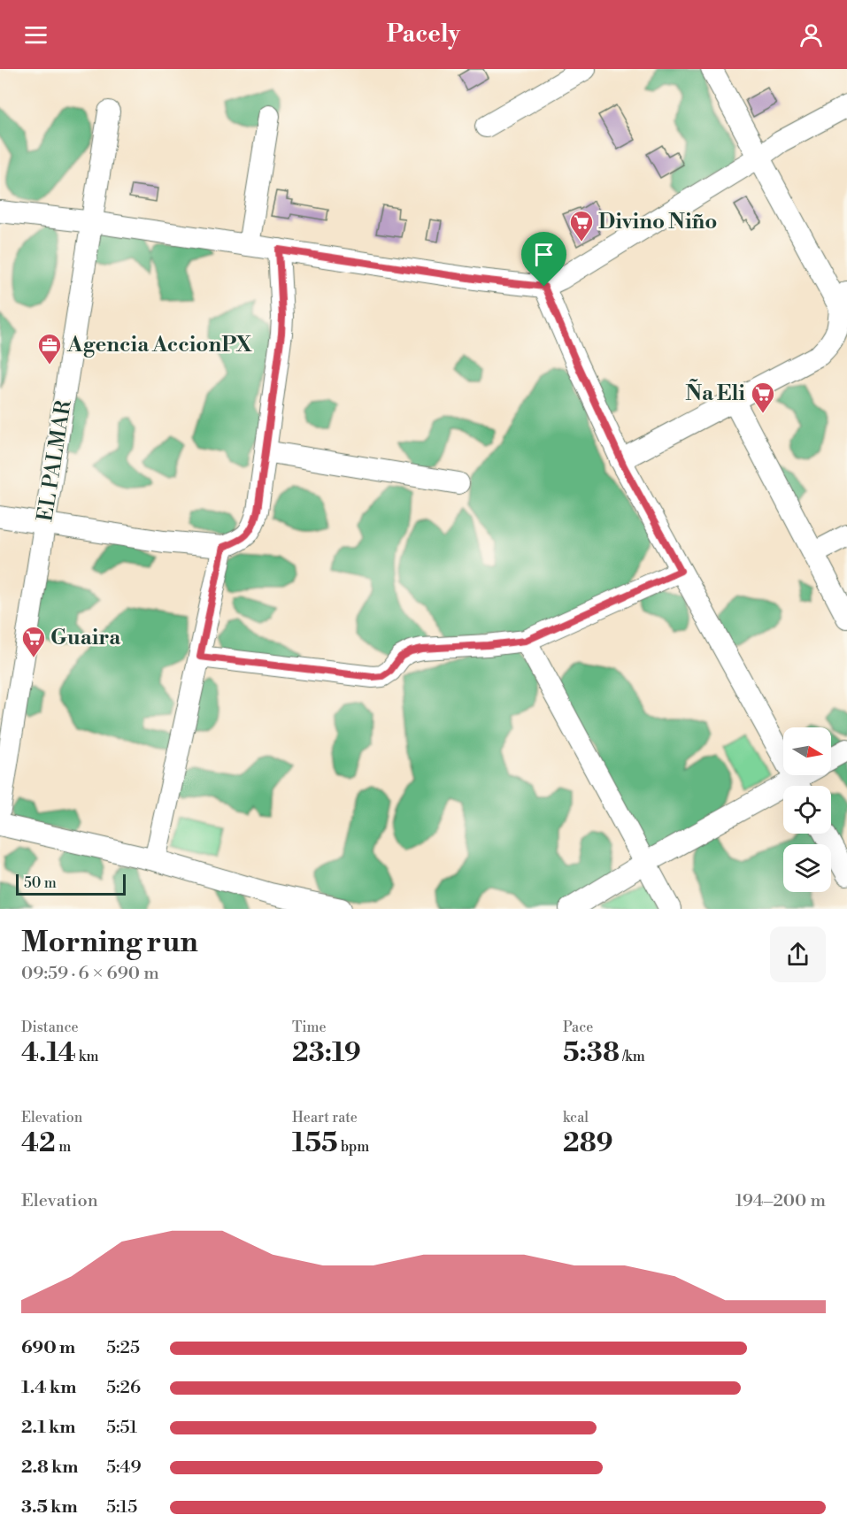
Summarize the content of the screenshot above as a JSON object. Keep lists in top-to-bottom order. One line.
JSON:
{"streets":{"street":["EL PALMAR"]},"places":{"supermarket":["Divino Niño","Ña Eli","Guaira"],"office":["Agencia AccionPX"]},"scale_bar":"50 m","north":"right","page":{"header":"Pacely","scale":"50 m","heading":["Morning run","09:59 · 6 × 690 m"],"stats":[["Distance","4.14 km"],["Time","23:19"],["Pace","5:38 /km"],["Elevation","42 m"],["Heart rate","155 bpm"],["kcal","289"]],"chart":["Elevation","194–200 m"],"list":[{"name":"690 m","note":"5:25"},{"name":"1.4 km","note":"5:26"},{"name":"2.1 km","note":"5:51"},{"name":"2.8 km","note":"5:49"},{"name":"3.5 km","note":"5:15"}]}}
